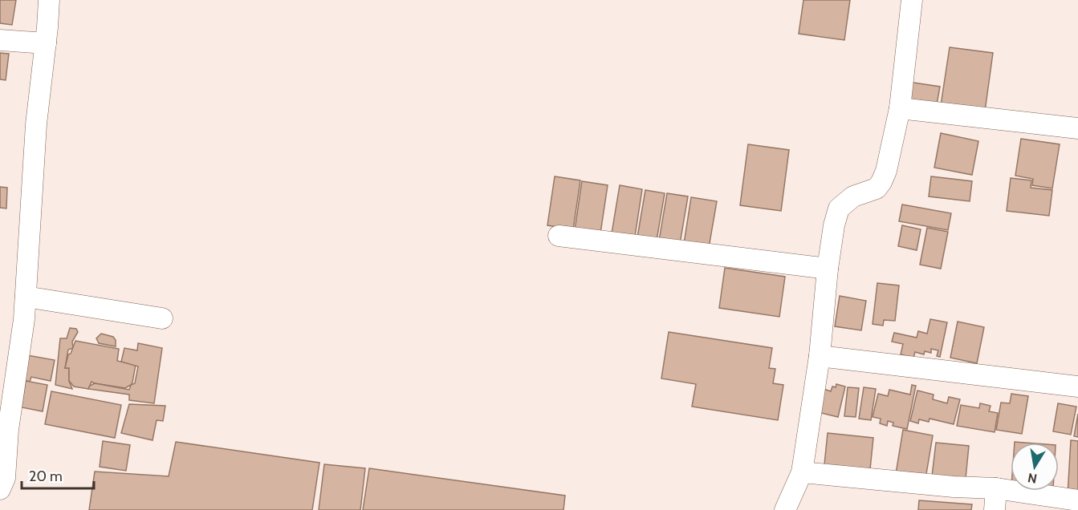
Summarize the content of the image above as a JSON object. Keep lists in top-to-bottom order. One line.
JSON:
{"scale_bar":"20 m","north":"bottom"}
